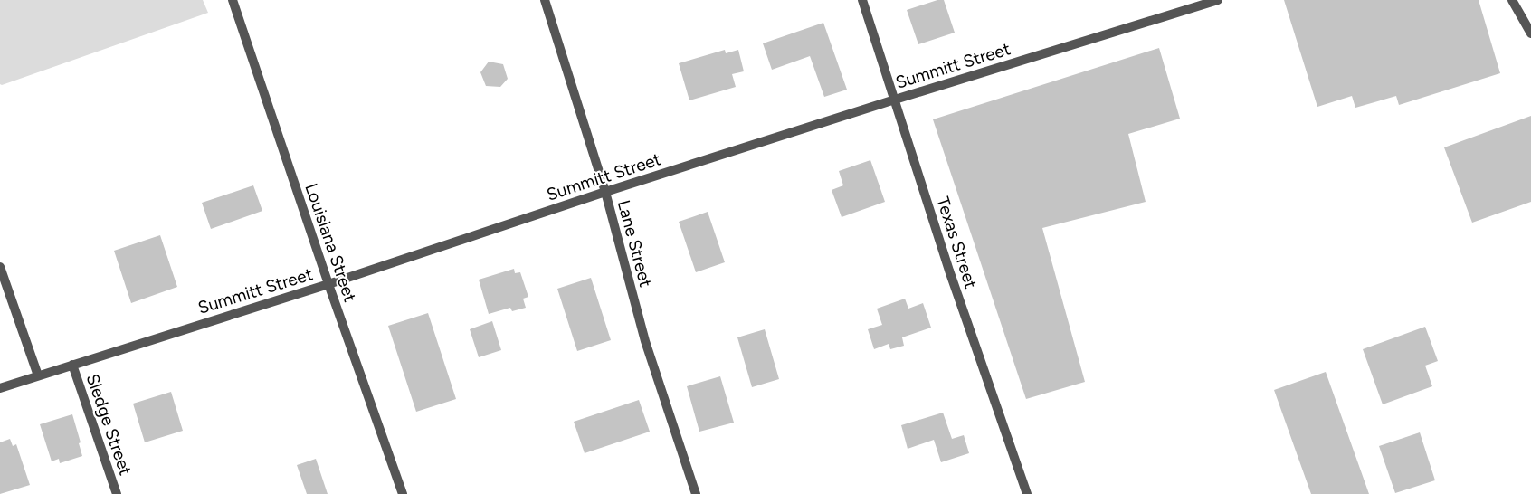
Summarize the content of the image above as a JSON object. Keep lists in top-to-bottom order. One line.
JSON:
{"streets":{"street":["Summitt Street","Louisiana Street","Texas Street","Lane Street","Sledge Street"]},"crossings":[["Summitt Street","Louisiana Street"],["Summitt Street","Texas Street"],["Summitt Street","Lane Street"],["Summitt Street","Sledge Street"]]}
